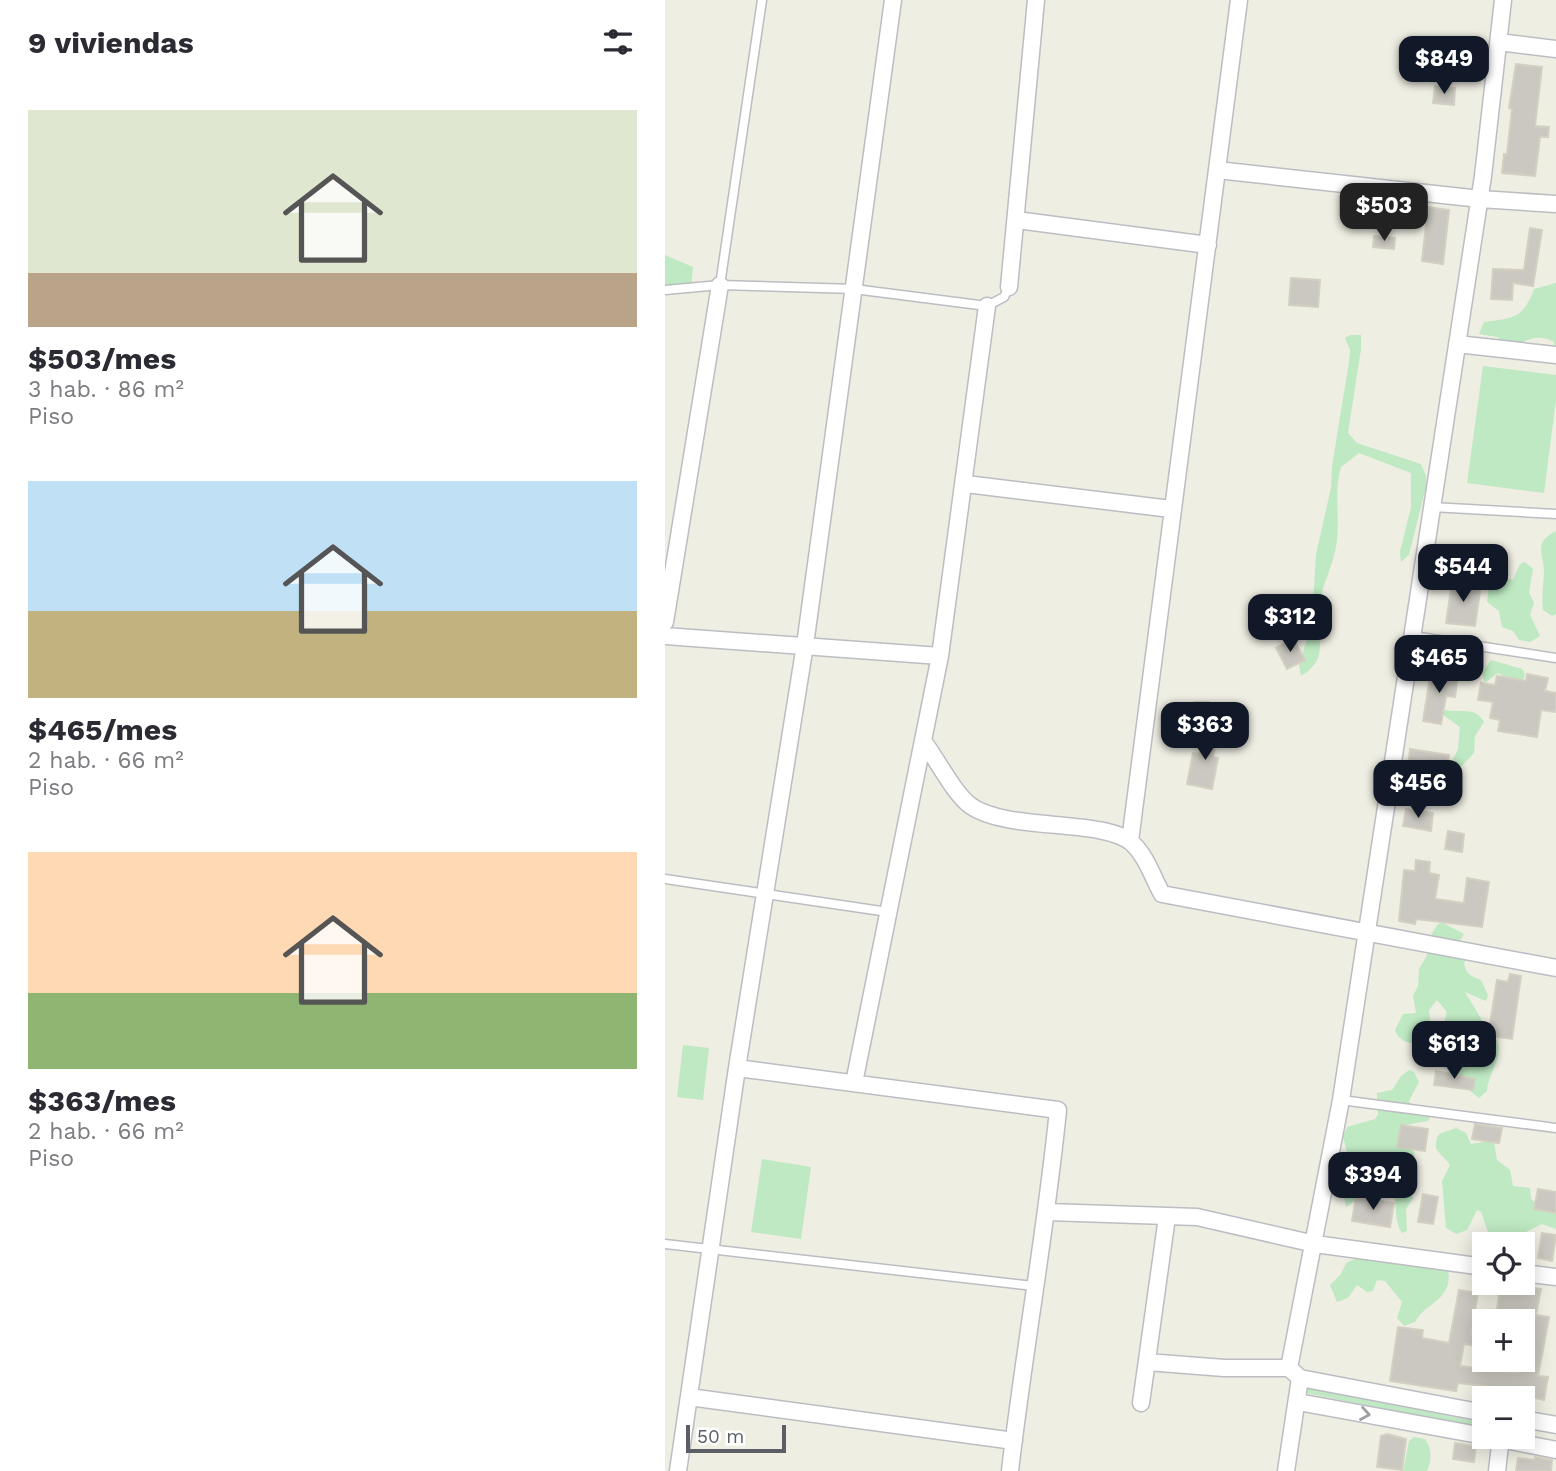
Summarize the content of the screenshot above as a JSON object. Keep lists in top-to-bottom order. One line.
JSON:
{"scale_bar":"50 m","page":{"heading":"9 viviendas","price":["$849","$503","$544","$312","$465","$363","$456","$613","$394"],"list":[{"name":"$503/mes","note":"3 hab. · 86 m² · Piso"},{"name":"$465/mes","note":"2 hab. · 66 m² · Piso"},{"name":"$363/mes","note":"2 hab. · 66 m² · Piso"}],"map_buttons":["+","−"],"scale":"50 m"}}
